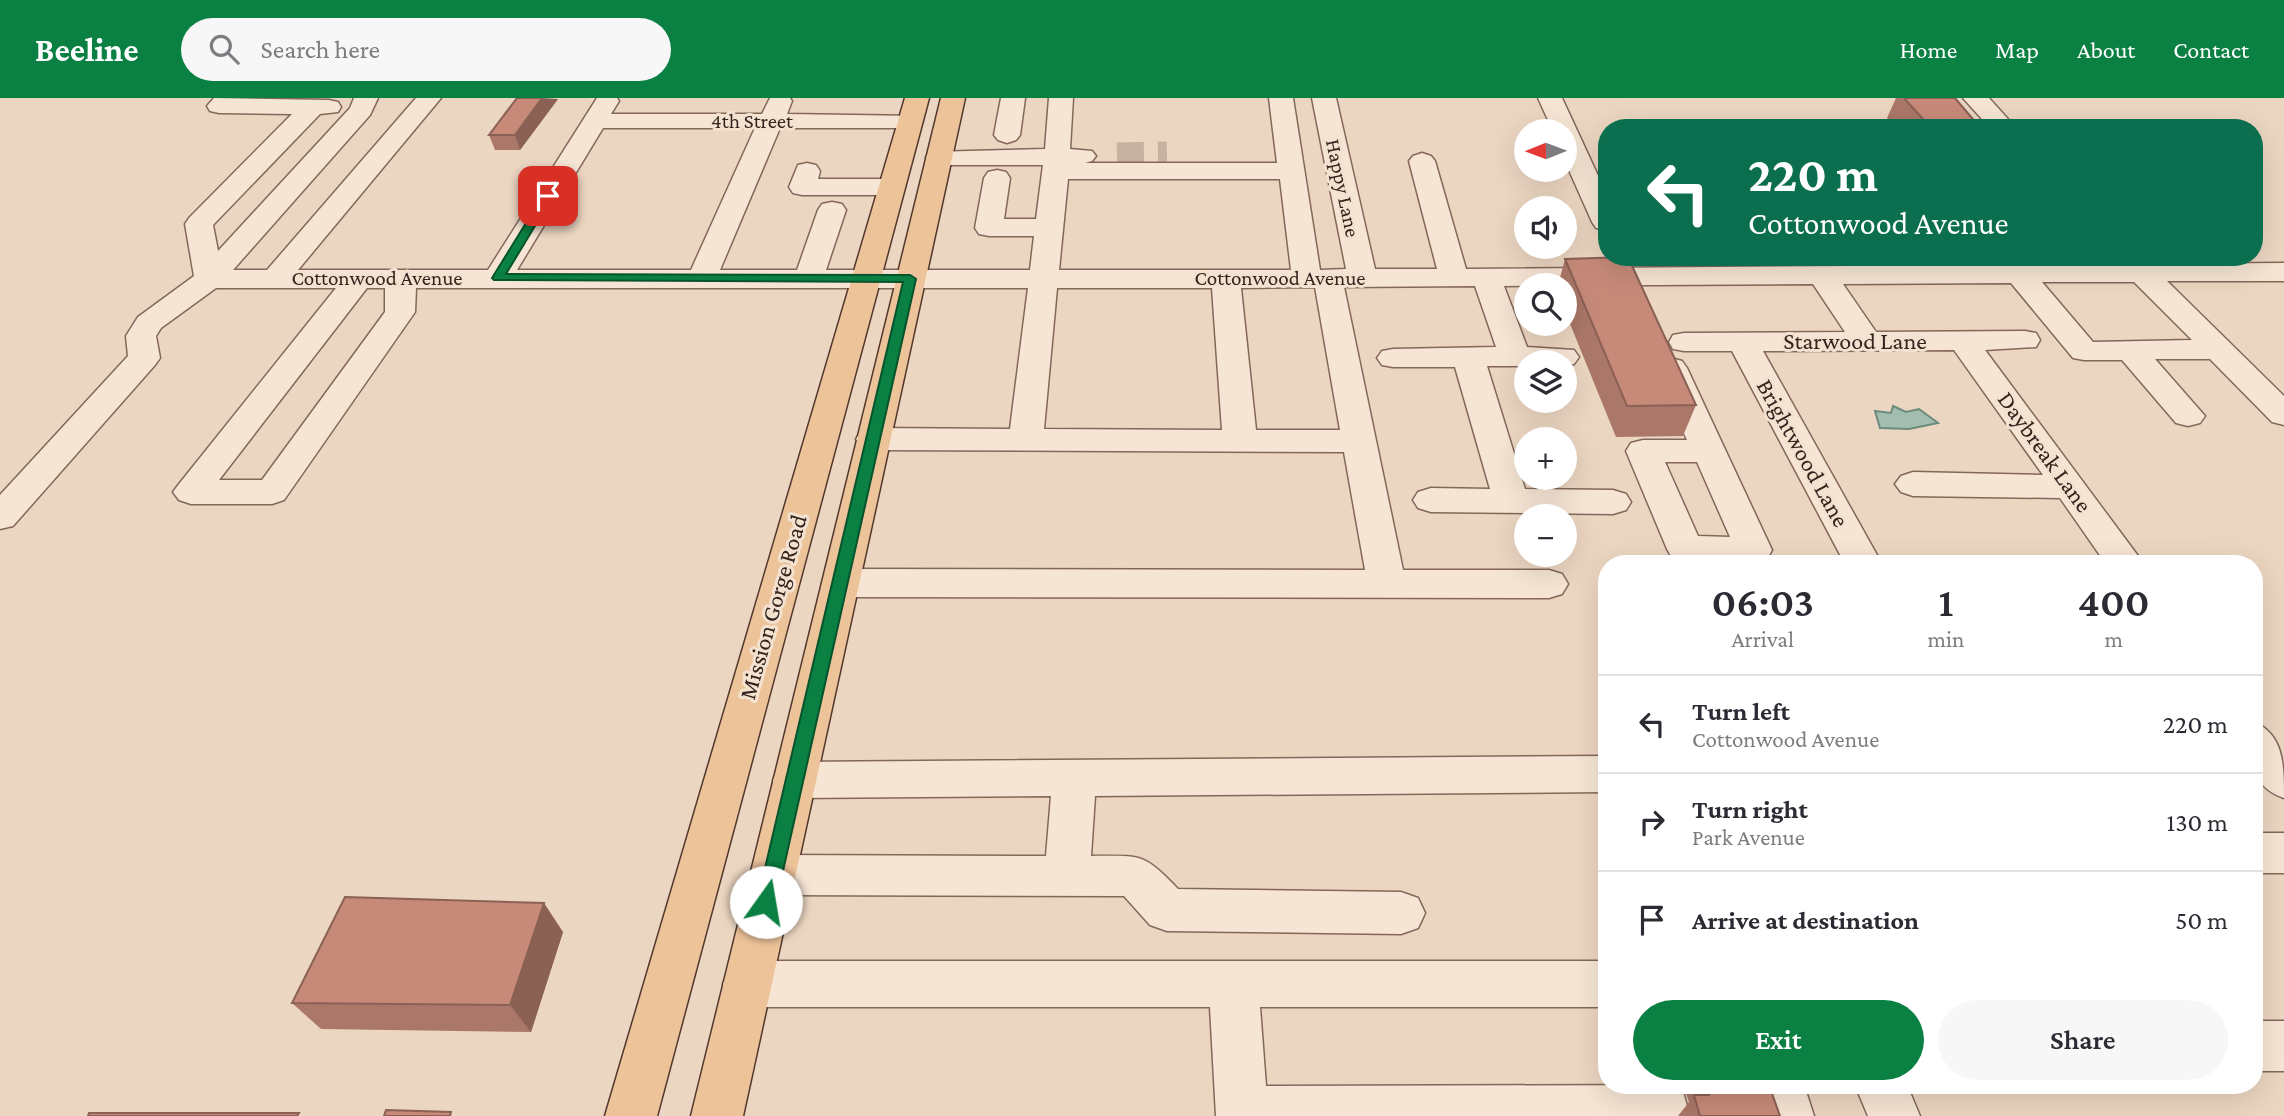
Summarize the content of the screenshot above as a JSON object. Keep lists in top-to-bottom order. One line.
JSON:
{"streets":{"main road":["Mission Gorge Road"],"street":["4th Street","Happy Lane","Cottonwood Avenue","Starwood Lane","Daybreak Lane","Brightwood Lane"]},"crossings":[["4th Street","Mission Gorge Road"],["Happy Lane","Cottonwood Avenue"],["Cottonwood Avenue","Mission Gorge Road"],["Starwood Lane","Daybreak Lane"],["Starwood Lane","Brightwood Lane"]],"north":"left","page":{"header":"Beeline","search":"Search here","nav":["Home","Map","About","Contact"],"map_buttons":["+","−"],"turn":["220 m","Cottonwood Avenue"],"eta":["06:03","Arrival","1","min","400","m"],"list":[{"name":"Turn left","note":"Cottonwood Avenue","value":"220 m"},{"name":"Turn right","note":"Park Avenue","value":"130 m"},{"name":"Arrive at destination","value":"50 m"}],"buttons":["Exit","Share"]}}
